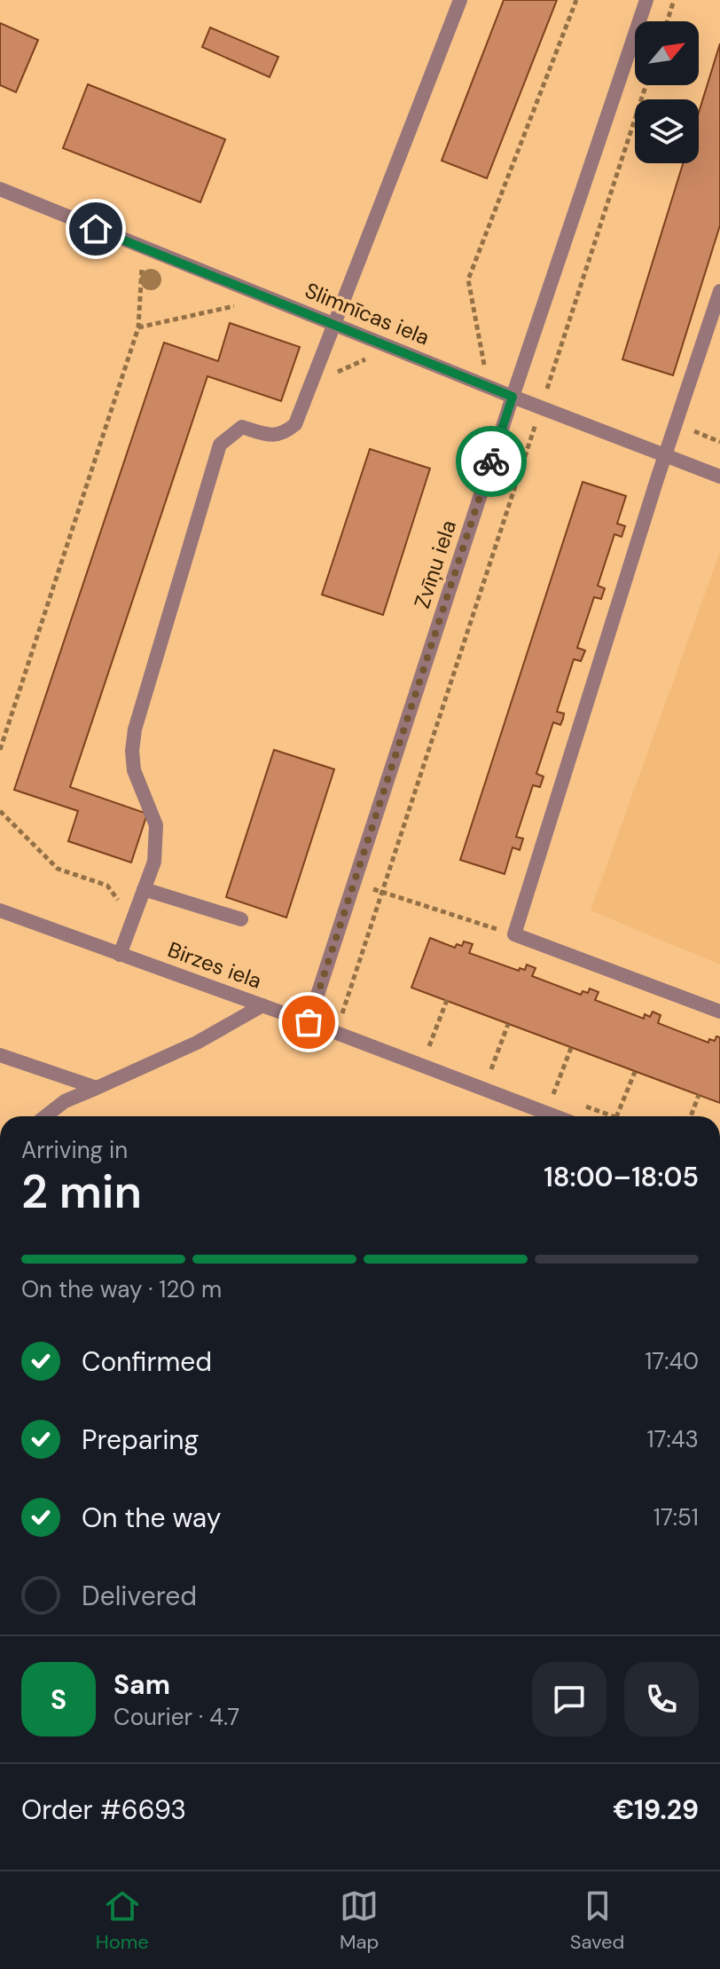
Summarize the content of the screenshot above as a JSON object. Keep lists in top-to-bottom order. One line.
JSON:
{"streets":{"street":["Slimnīcas iela","Zvīņu iela","Birzes iela"]},"crossings":[["Slimnīcas iela","Zvīņu iela"],["Zvīņu iela","Birzes iela"]],"north":"top right","page":{"heading":["2 min","Arriving in","18:00–18:05"],"panel":["Sam","Courier · 4.7","Order #6693","€19.29"],"bar":"On the way · 120 m","list":[["Confirmed","17:40"],["Preparing","17:43"],["On the way","17:51"],"Delivered"],"round":"S","tabs":["Home","Map","Saved"]}}
